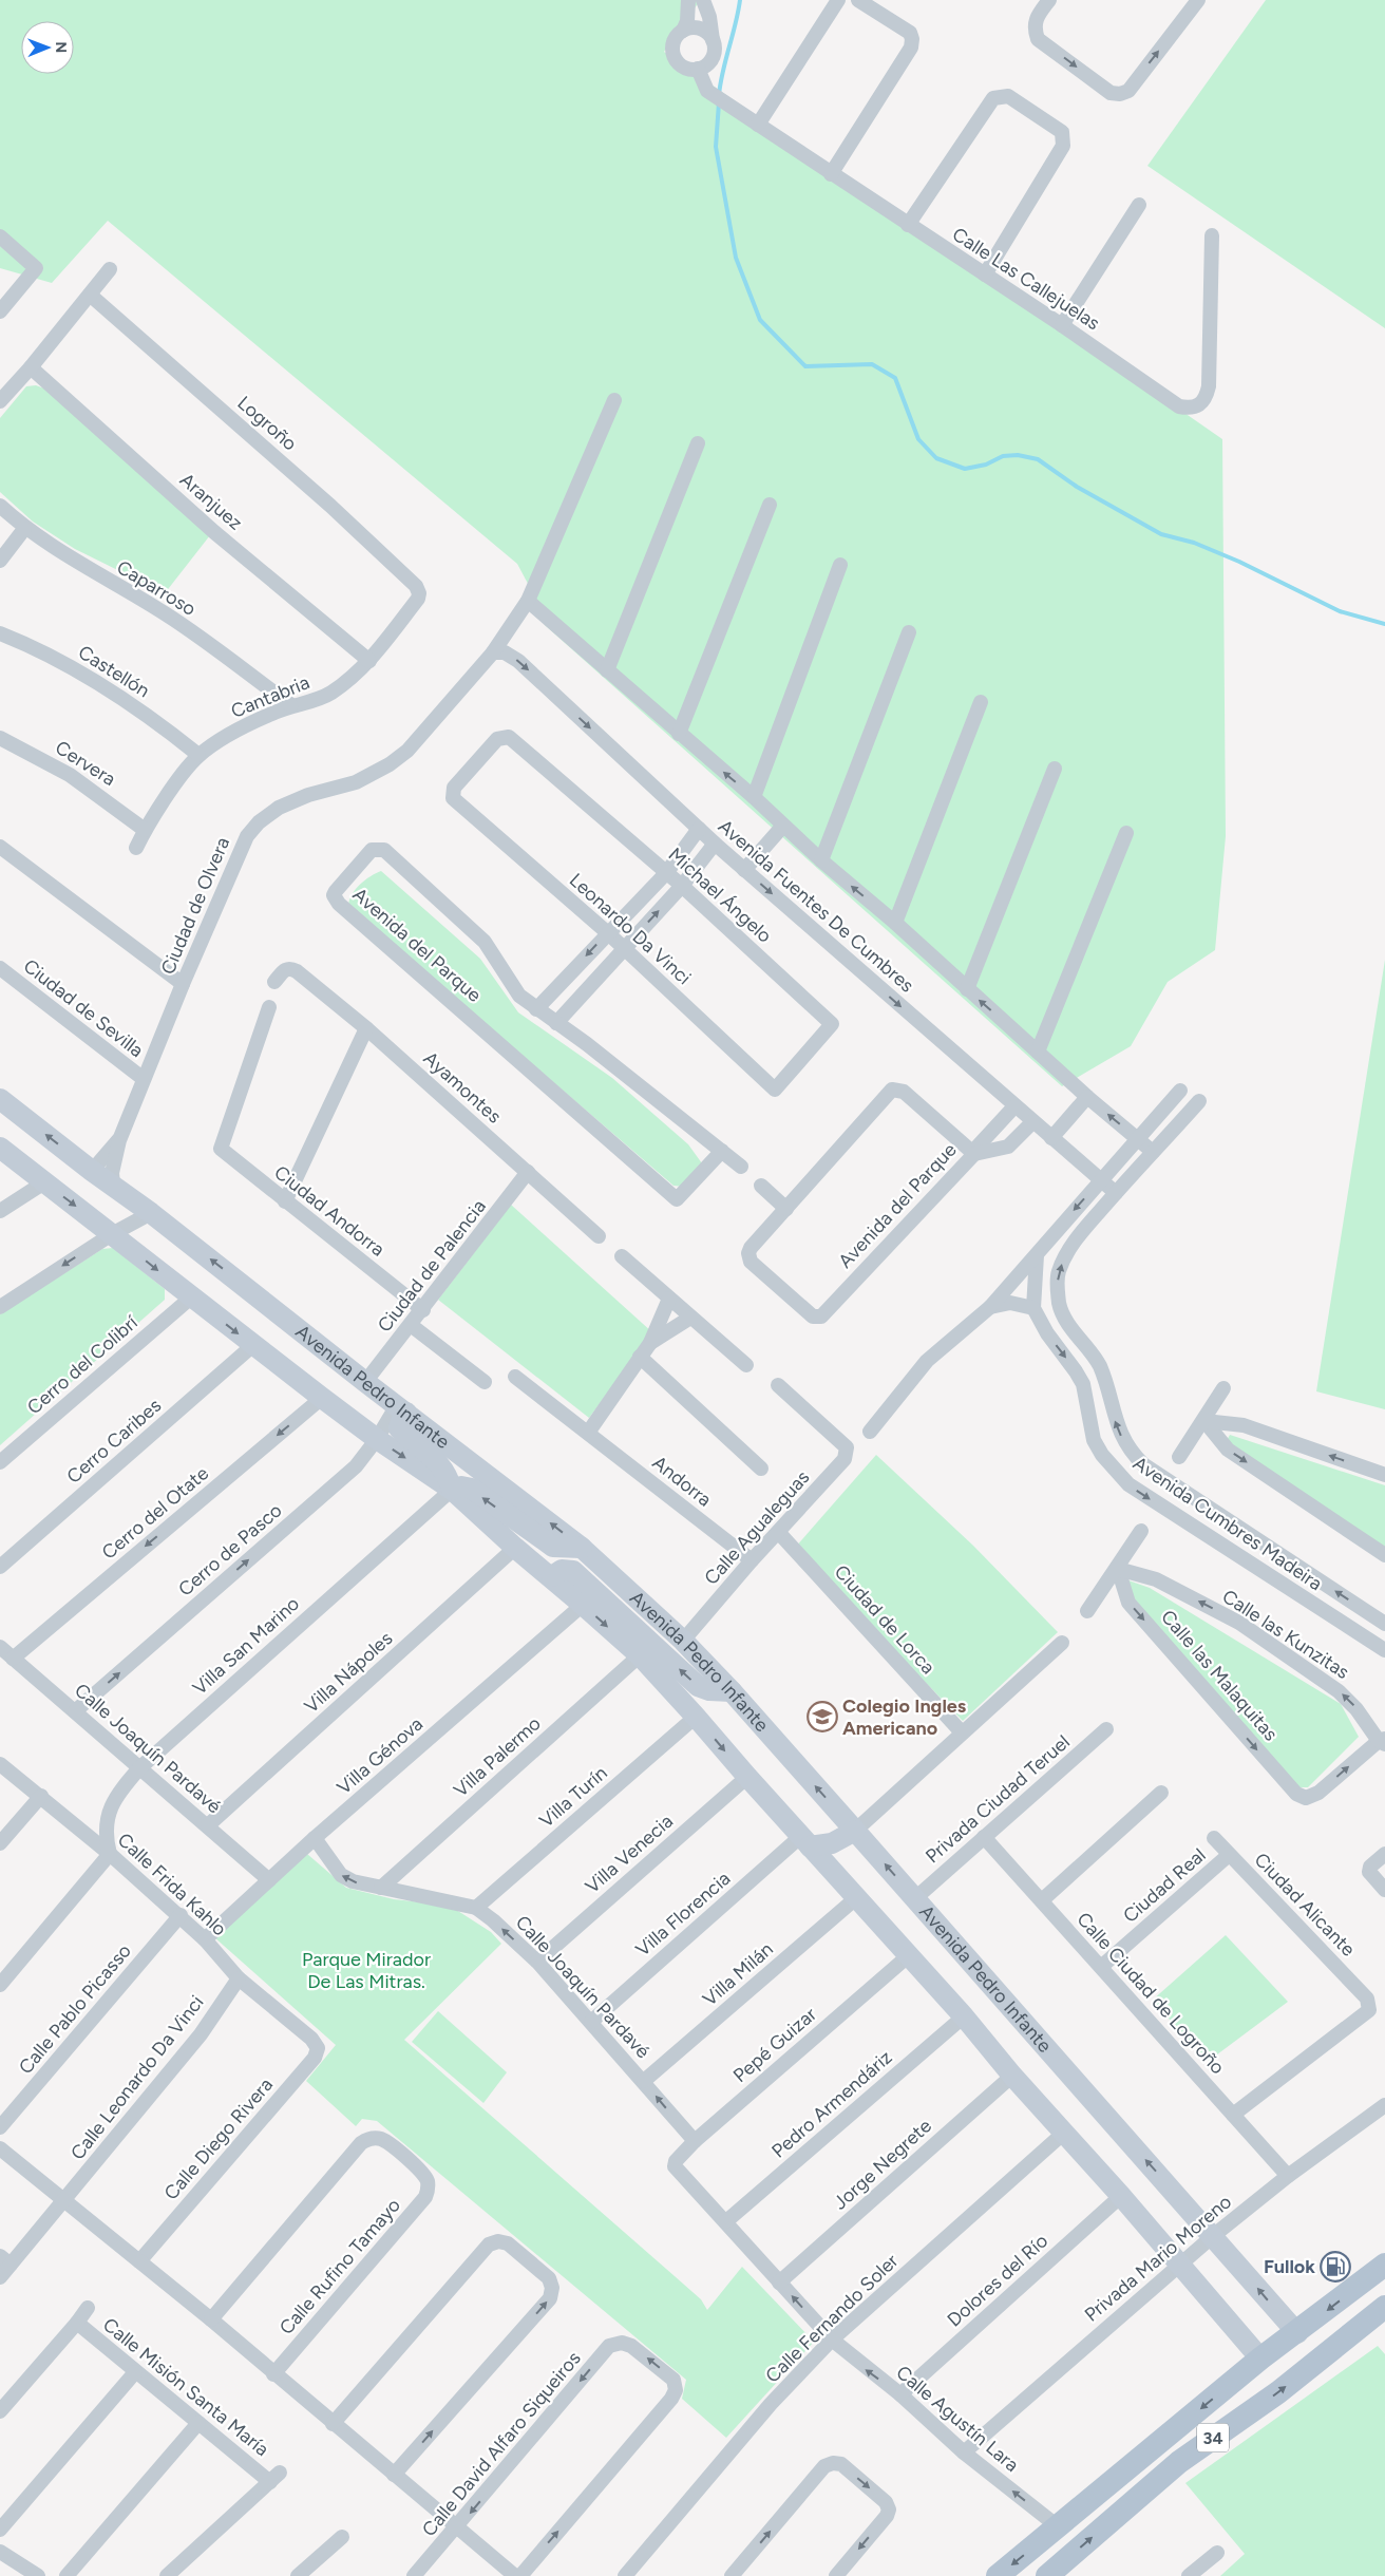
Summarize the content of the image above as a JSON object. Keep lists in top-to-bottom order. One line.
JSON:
{"streets":{"main road":["Avenida Pedro Infante","34"],"street":["Calle Las Callejuelas","Logroño","Aranjuez","Caparroso","Castellón","Cantabria","Cervera","Michael Ángelo","Ciudad de Olvera","Avenida Fuentes De Cumbres","Leonardo Da Vinci","Avenida del Parque","Ciudad de Sevilla","Ayamontes","Ciudad Andorra","Ciudad de Palencia","Cerro del Colibrí","Cerro Caribes","Andorra","Cerro del Otate","Avenida Cumbres Madeira","Calle Agualeguas","Cerro de Pasco","Ciudad de Lorca","Calle las Kunzitas","Villa San Marino","Villa Nápoles","Calle las Malaquitas","Calle Joaquín Pardavé","Villa Génova","Villa Palermo","Villa Turín","Privada Ciudad Teruel","Villa Venecia","Calle Frida Kahlo","Ciudad Real","Ciudad Alicante","Villa Florencia","Villa Milán","Calle Ciudad de Logroño","Calle Pablo Picasso","Pepé Guizar","Calle Leonardo Da Vinci","Pedro Armendáriz","Calle Diego Rivera","Jorge Negrete","Privada Mario Moreno","Calle Rufino Tamayo","Dolores del Río","Calle Fernando Soler","Calle Misión Santa María","Calle Agustín Lara","Calle David Alfaro Siqueiros"]},"crossings":[["Logroño","Cantabria"],["Aranjuez","Cantabria"],["Caparroso","Cantabria"],["Castellón","Cantabria"],["Cantabria","Cervera"],["Michael Ángelo","Leonardo Da Vinci"],["Ciudad de Olvera","Avenida Fuentes De Cumbres"],["Ciudad de Olvera","Ciudad de Sevilla"],["Ciudad de Olvera","Avenida Pedro Infante"],["Avenida Fuentes De Cumbres","Avenida Cumbres Madeira"],["Ayamontes","Ciudad de Palencia"],["Ciudad Andorra","Ciudad de Palencia"],["Ciudad de Palencia","Avenida Pedro Infante"],["Cerro del Colibrí","Avenida Pedro Infante"],["Avenida Pedro Infante","Cerro Caribes"],["Avenida Pedro Infante","Cerro del Otate"],["Avenida Pedro Infante","Calle Agualeguas"],["Avenida Pedro Infante","Cerro de Pasco"],["Avenida Pedro Infante","Villa San Marino"],["Avenida Pedro Infante","Villa Nápoles"],["Avenida Pedro Infante","Villa Génova"],["Avenida Pedro Infante","Villa Palermo"],["Avenida Pedro Infante","Villa Turín"],["Avenida Pedro Infante","Privada Ciudad Teruel"],["Avenida Pedro Infante","Villa Venecia"],["Avenida Pedro Infante","Villa Florencia"],["Avenida Pedro Infante","Villa Milán"],["Avenida Pedro Infante","Pepé Guizar"],["Avenida Pedro Infante","Pedro Armendáriz"],["Avenida Pedro Infante","Jorge Negrete"],["Avenida Pedro Infante","Privada Mario Moreno"],["Avenida Pedro Infante","Dolores del Río"],["Avenida Pedro Infante","Calle Fernando Soler"],["Avenida Pedro Infante","34"],["Andorra","Calle Agualeguas"],["Cerro del Otate","Calle Joaquín Pardavé"],["Calle Agualeguas","Ciudad de Lorca"],["Cerro de Pasco","Calle Joaquín Pardavé"],["Calle las Kunzitas","Calle las Malaquitas"],["Villa San Marino","Calle Joaquín Pardavé"],["Villa San Marino","Calle Frida Kahlo"],["Villa Nápoles","Calle Joaquín Pardavé"],["Calle Joaquín Pardavé","Villa Génova"],["Calle Joaquín Pardavé","Villa Palermo"],["Calle Joaquín Pardavé","Villa Turín"],["Calle Joaquín Pardavé","Villa Venecia"],["Calle Joaquín Pardavé","Villa Florencia"],["Calle Joaquín Pardavé","Villa Milán"],["Calle Joaquín Pardavé","Pepé Guizar"],["Villa Génova","Calle Frida Kahlo"],["Privada Ciudad Teruel","Calle Ciudad de Logroño"],["Calle Frida Kahlo","Calle Pablo Picasso"],["Calle Frida Kahlo","Calle Leonardo Da Vinci"],["Calle Frida Kahlo","Calle Diego Rivera"],["Ciudad Real","Ciudad Alicante"],["Ciudad Real","Calle Ciudad de Logroño"],["Ciudad Alicante","Calle Ciudad de Logroño"],["Calle Ciudad de Logroño","Privada Mario Moreno"],["Pepé Guizar","Pedro Armendáriz"],["Privada Mario Moreno","Calle Agustín Lara"],["Dolores del Río","Calle Agustín Lara"],["Calle Fernando Soler","Calle Agustín Lara"],["Calle Agustín Lara","34"]],"one_way":["Cerro del Otate","Cerro de Pasco","Calle las Kunzitas","Calle Agustín Lara"],"parks":["Parque Mirador De Las Mitras."],"places":{"school or university":["Colegio Ingles Americano"],"fuel station":["Fullok"]},"north":"right"}
